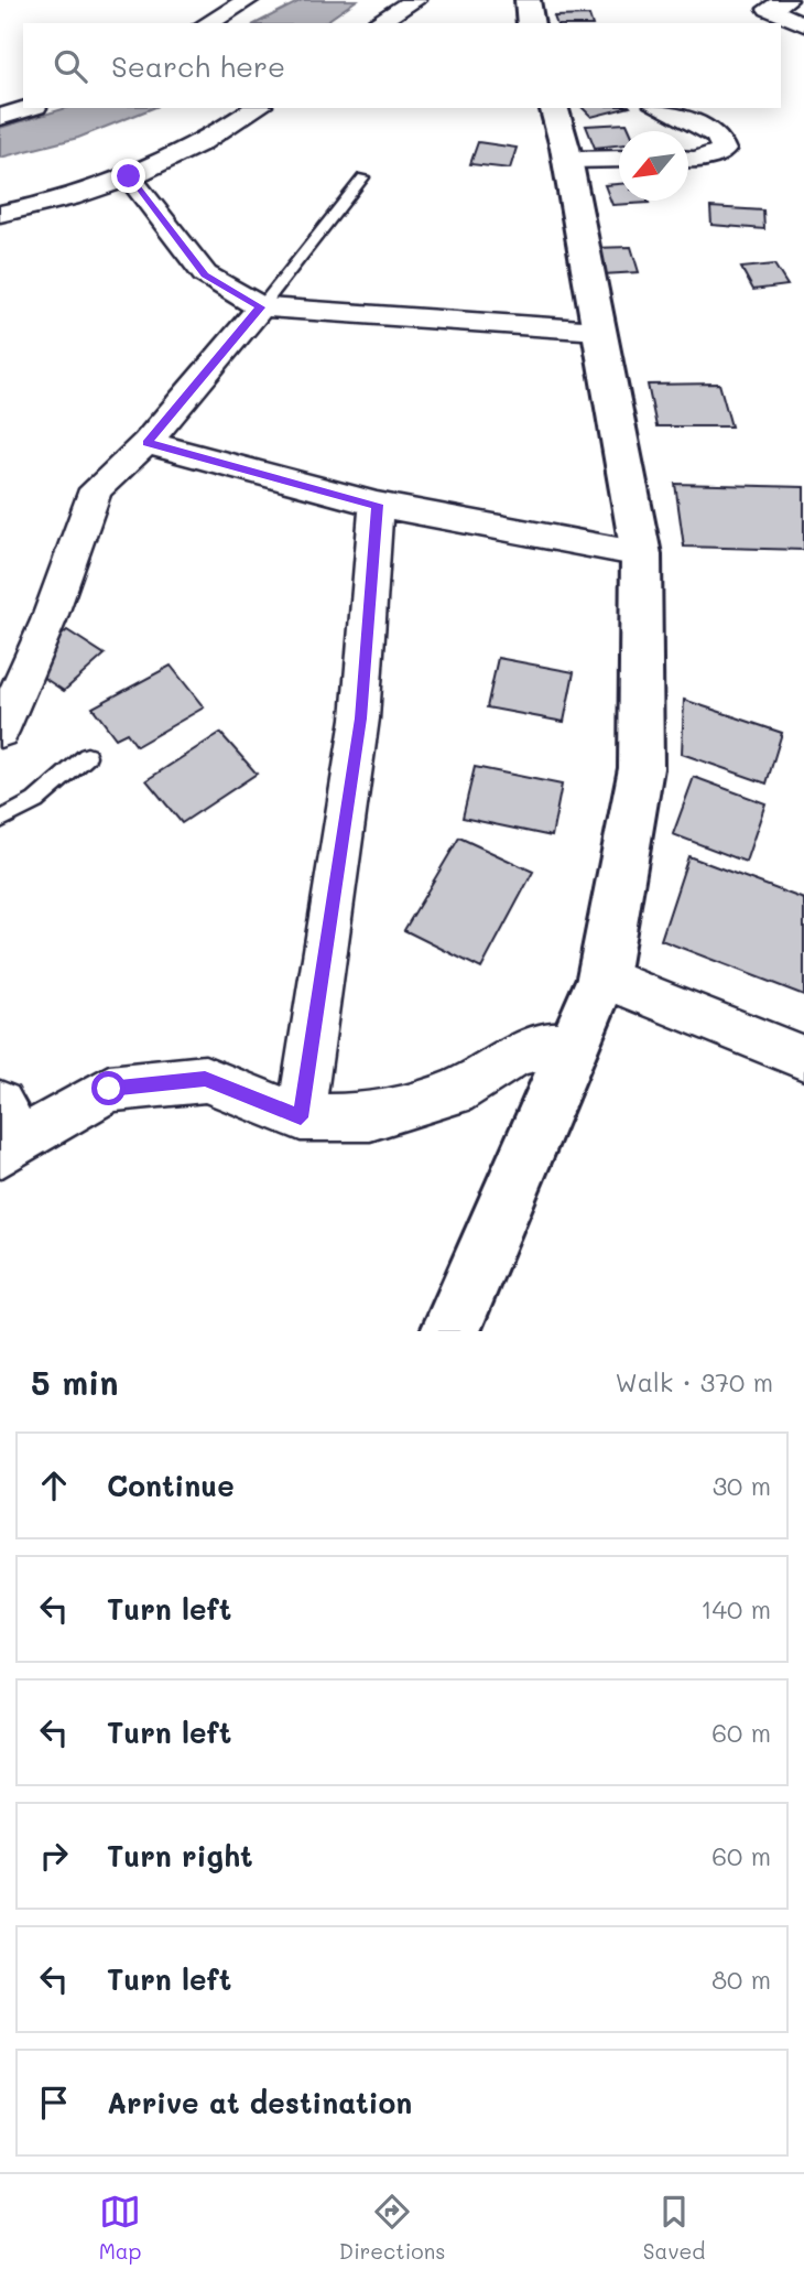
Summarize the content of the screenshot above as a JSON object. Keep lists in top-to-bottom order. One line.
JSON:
{"north":"bottom left","page":{"search":"Search here","heading":["5 min","Walk · 370 m"],"list":[["Continue","30 m"],["Turn left","140 m"],["Turn left","60 m"],["Turn right","60 m"],["Turn left","80 m"],"Arrive at destination"],"nav":["Map","Directions","Saved"]}}
